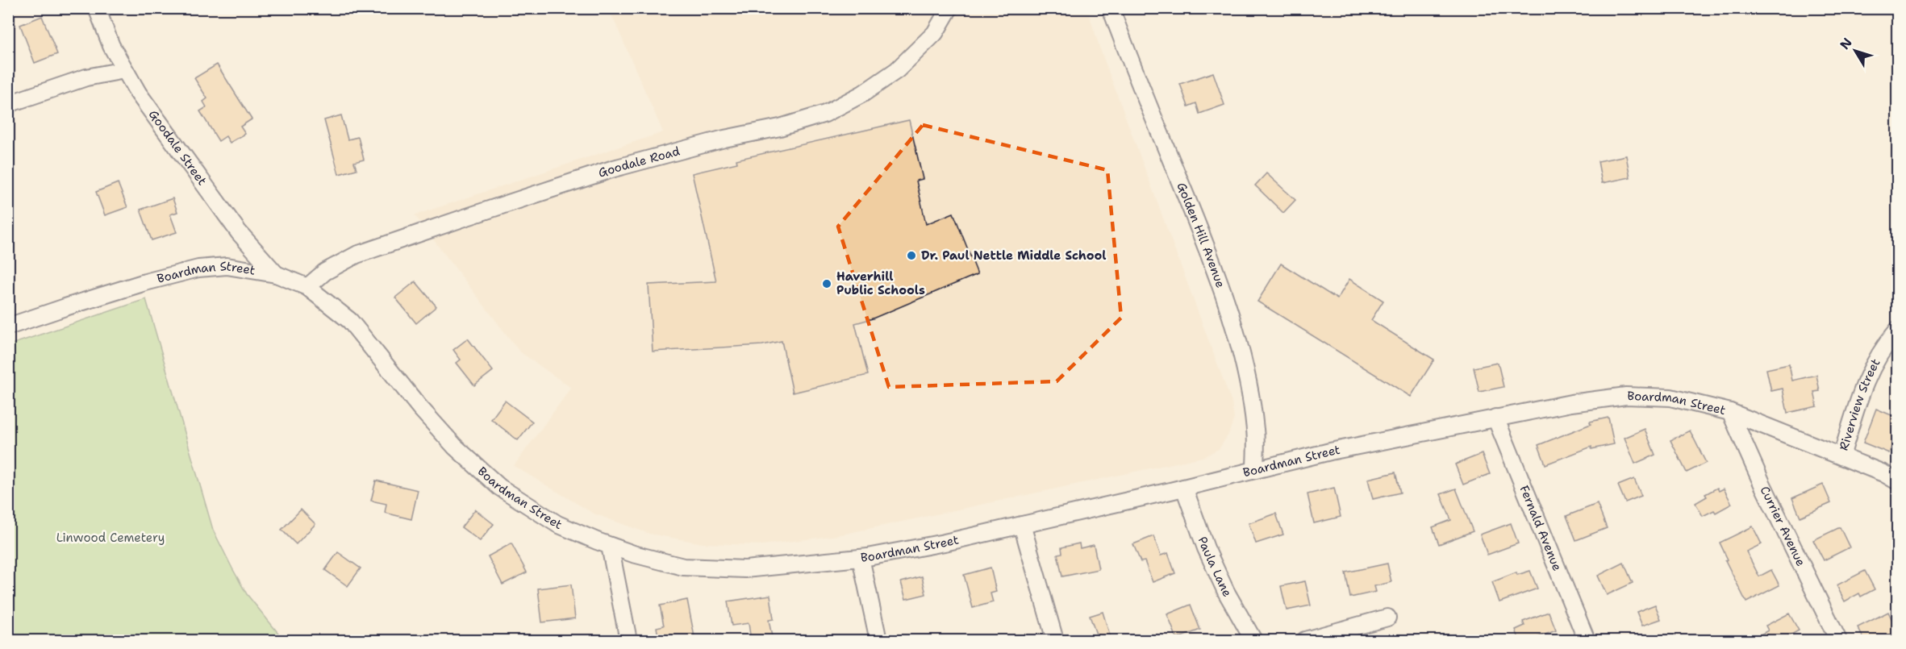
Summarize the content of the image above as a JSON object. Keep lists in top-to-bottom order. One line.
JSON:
{"streets":{"street":["Goodale Street","Goodale Road","Golden Hill Avenue","Boardman Street","Riverview Street","Currier Avenue","Fernald Avenue","Paula Lane"]},"crossings":[["Goodale Street","Boardman Street"],["Goodale Road","Boardman Street"],["Golden Hill Avenue","Boardman Street"],["Boardman Street","Riverview Street"],["Boardman Street","Currier Avenue"],["Boardman Street","Fernald Avenue"],["Boardman Street","Paula Lane"]],"parks":["Linwood Cemetery"],"places":["Dr. Paul Nettle Middle School","Haverhill Public Schools"],"north":"top left"}
